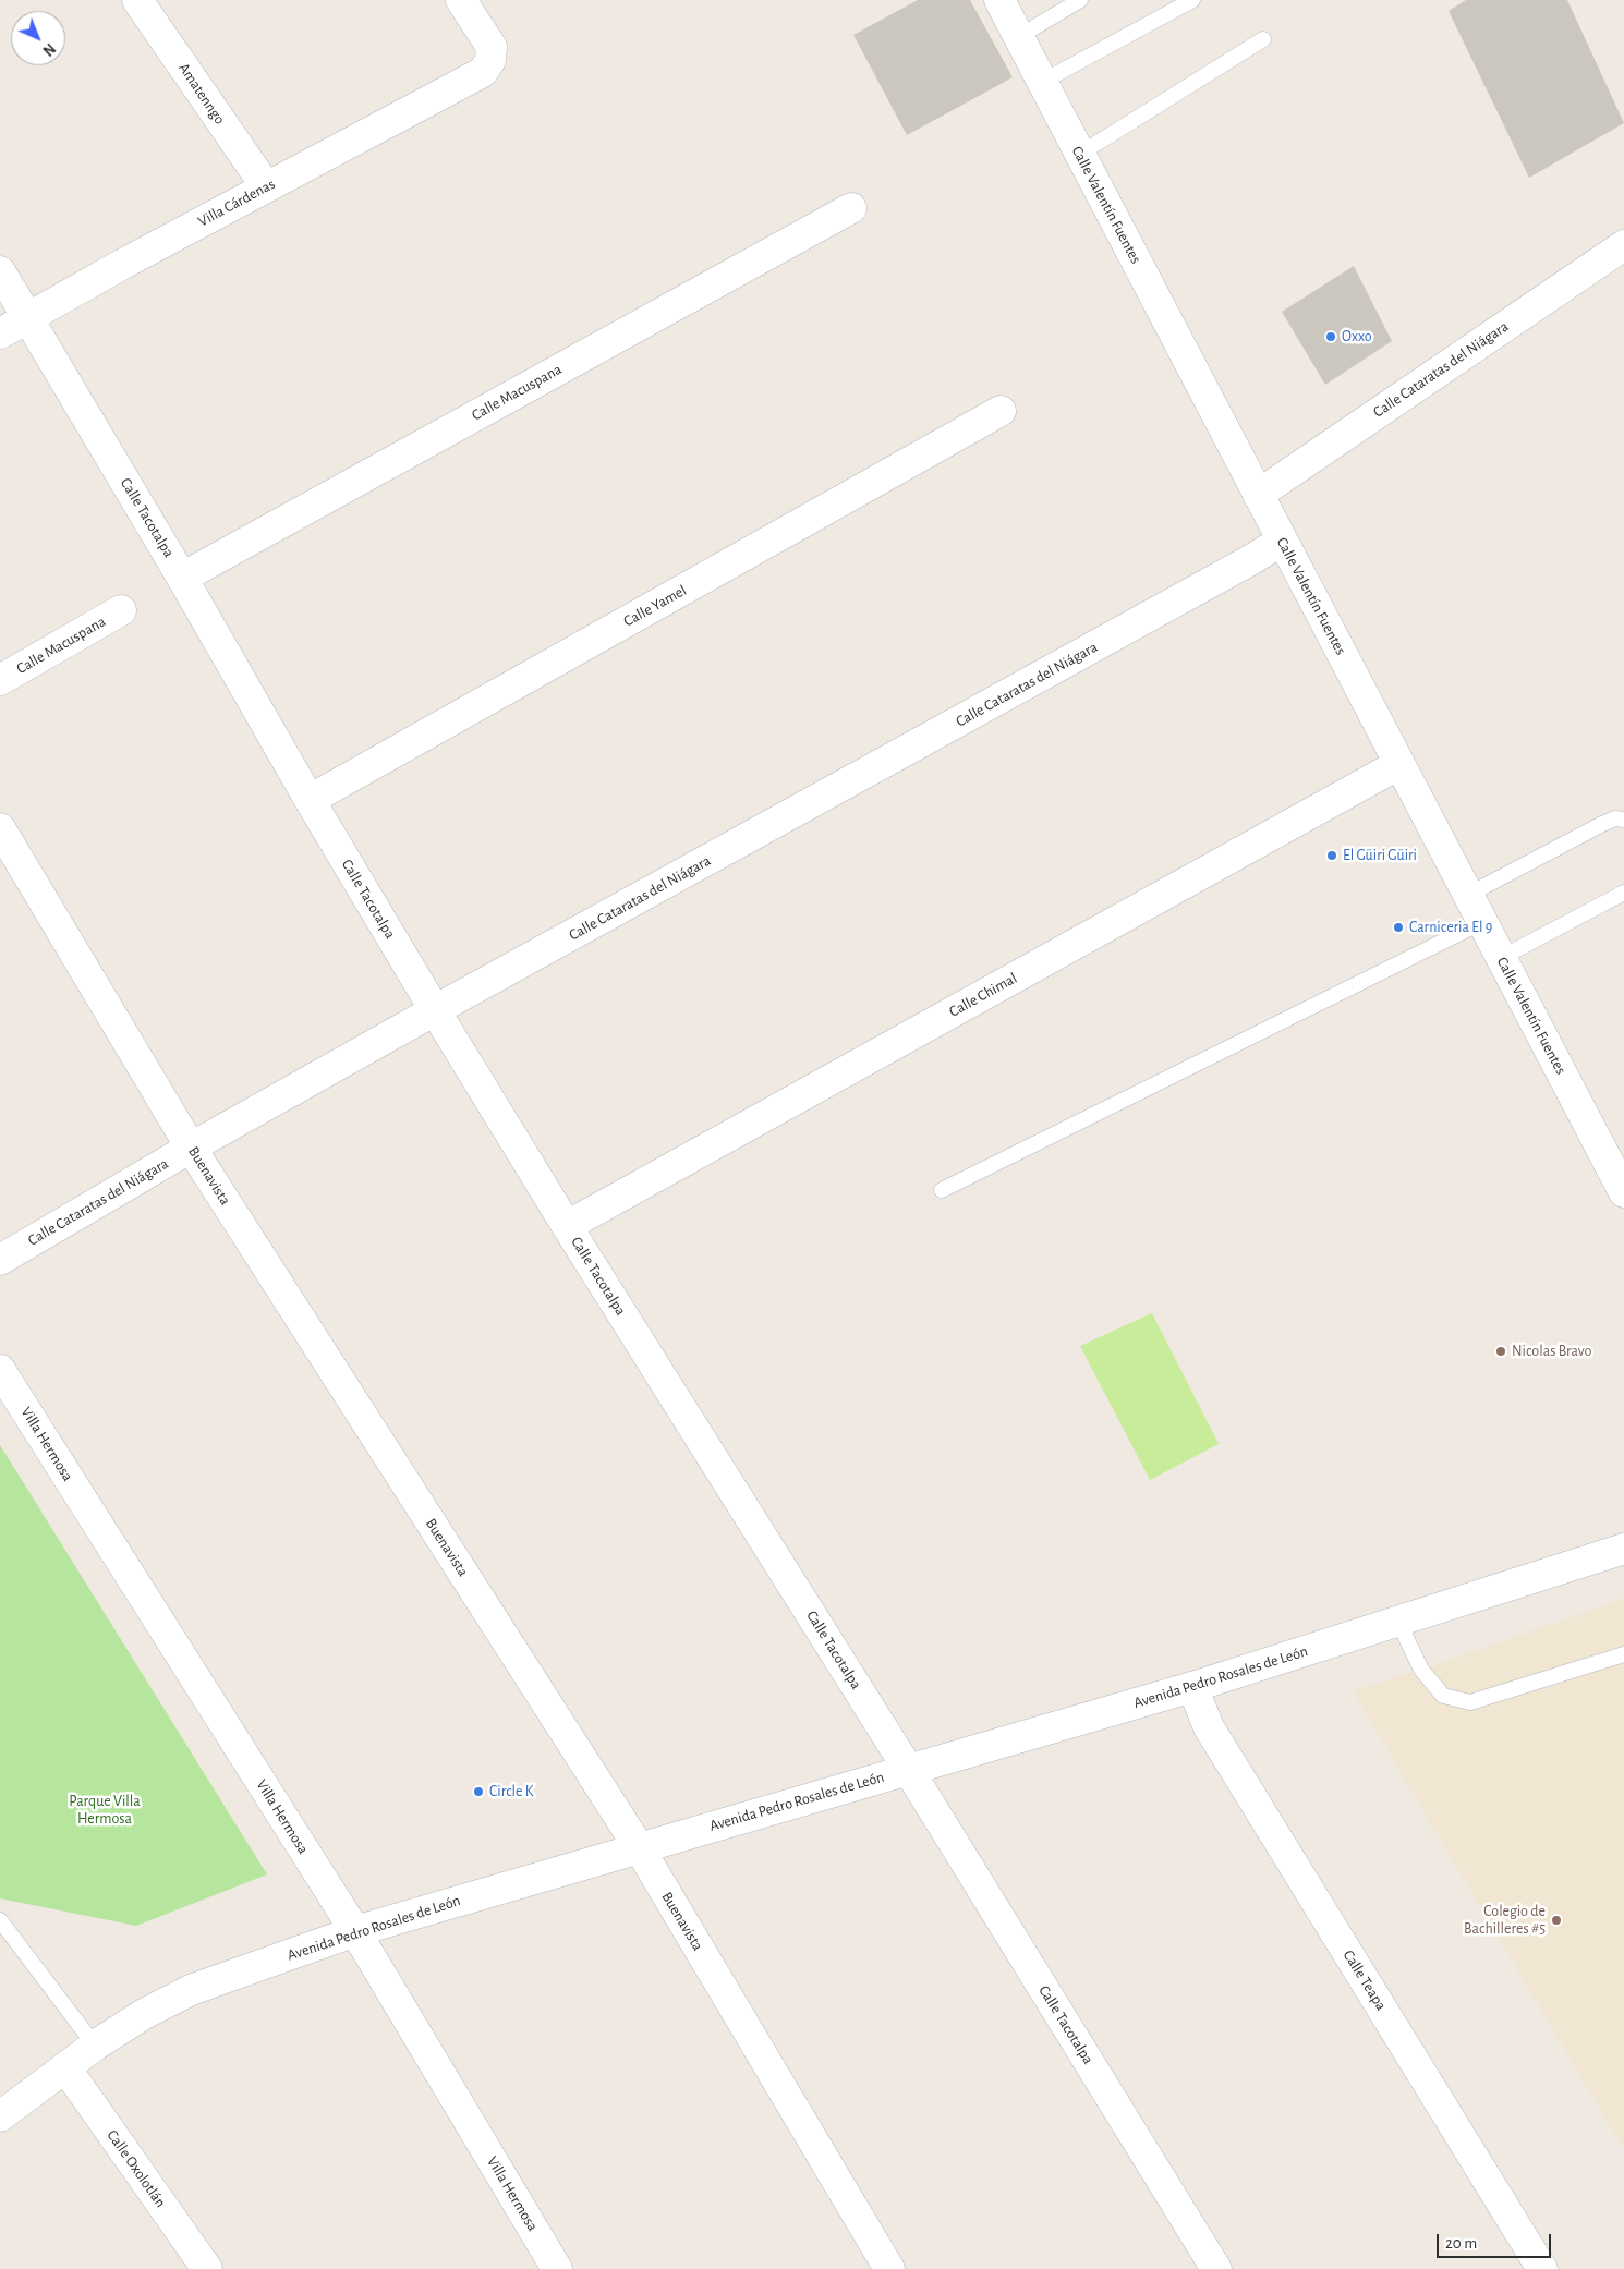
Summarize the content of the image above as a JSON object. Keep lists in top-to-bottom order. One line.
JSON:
{"streets":{"street":["Amatenngo","Villa Cárdenas","Calle Valentín Fuentes","Calle Cataratas del Niágara","Calle Macuspana","Calle Tacotalpa","Calle Yamel","Calle Chimal","Buenavista","Villa Hermosa","Avenida Pedro Rosales de León","Calle Teapa","Calle Oxolotlán"]},"crossings":[["Amatenngo","Villa Cárdenas"],["Villa Cárdenas","Calle Tacotalpa"],["Calle Valentín Fuentes","Calle Cataratas del Niágara"],["Calle Valentín Fuentes","Calle Chimal"],["Calle Cataratas del Niágara","Calle Tacotalpa"],["Calle Cataratas del Niágara","Buenavista"],["Calle Macuspana","Calle Tacotalpa"],["Calle Tacotalpa","Calle Yamel"],["Calle Tacotalpa","Calle Chimal"],["Calle Tacotalpa","Avenida Pedro Rosales de León"],["Buenavista","Avenida Pedro Rosales de León"],["Villa Hermosa","Avenida Pedro Rosales de León"],["Avenida Pedro Rosales de León","Calle Teapa"],["Avenida Pedro Rosales de León","Calle Oxolotlán"]],"parks":["Parque Villa Hermosa"],"places":["Oxxo","El Güiri Güiri","Carniceria El 9","Nicolas Bravo","Circle K","Colegio de Bachilleres #5"],"scale_bar":"20 m","north":"bottom right"}
